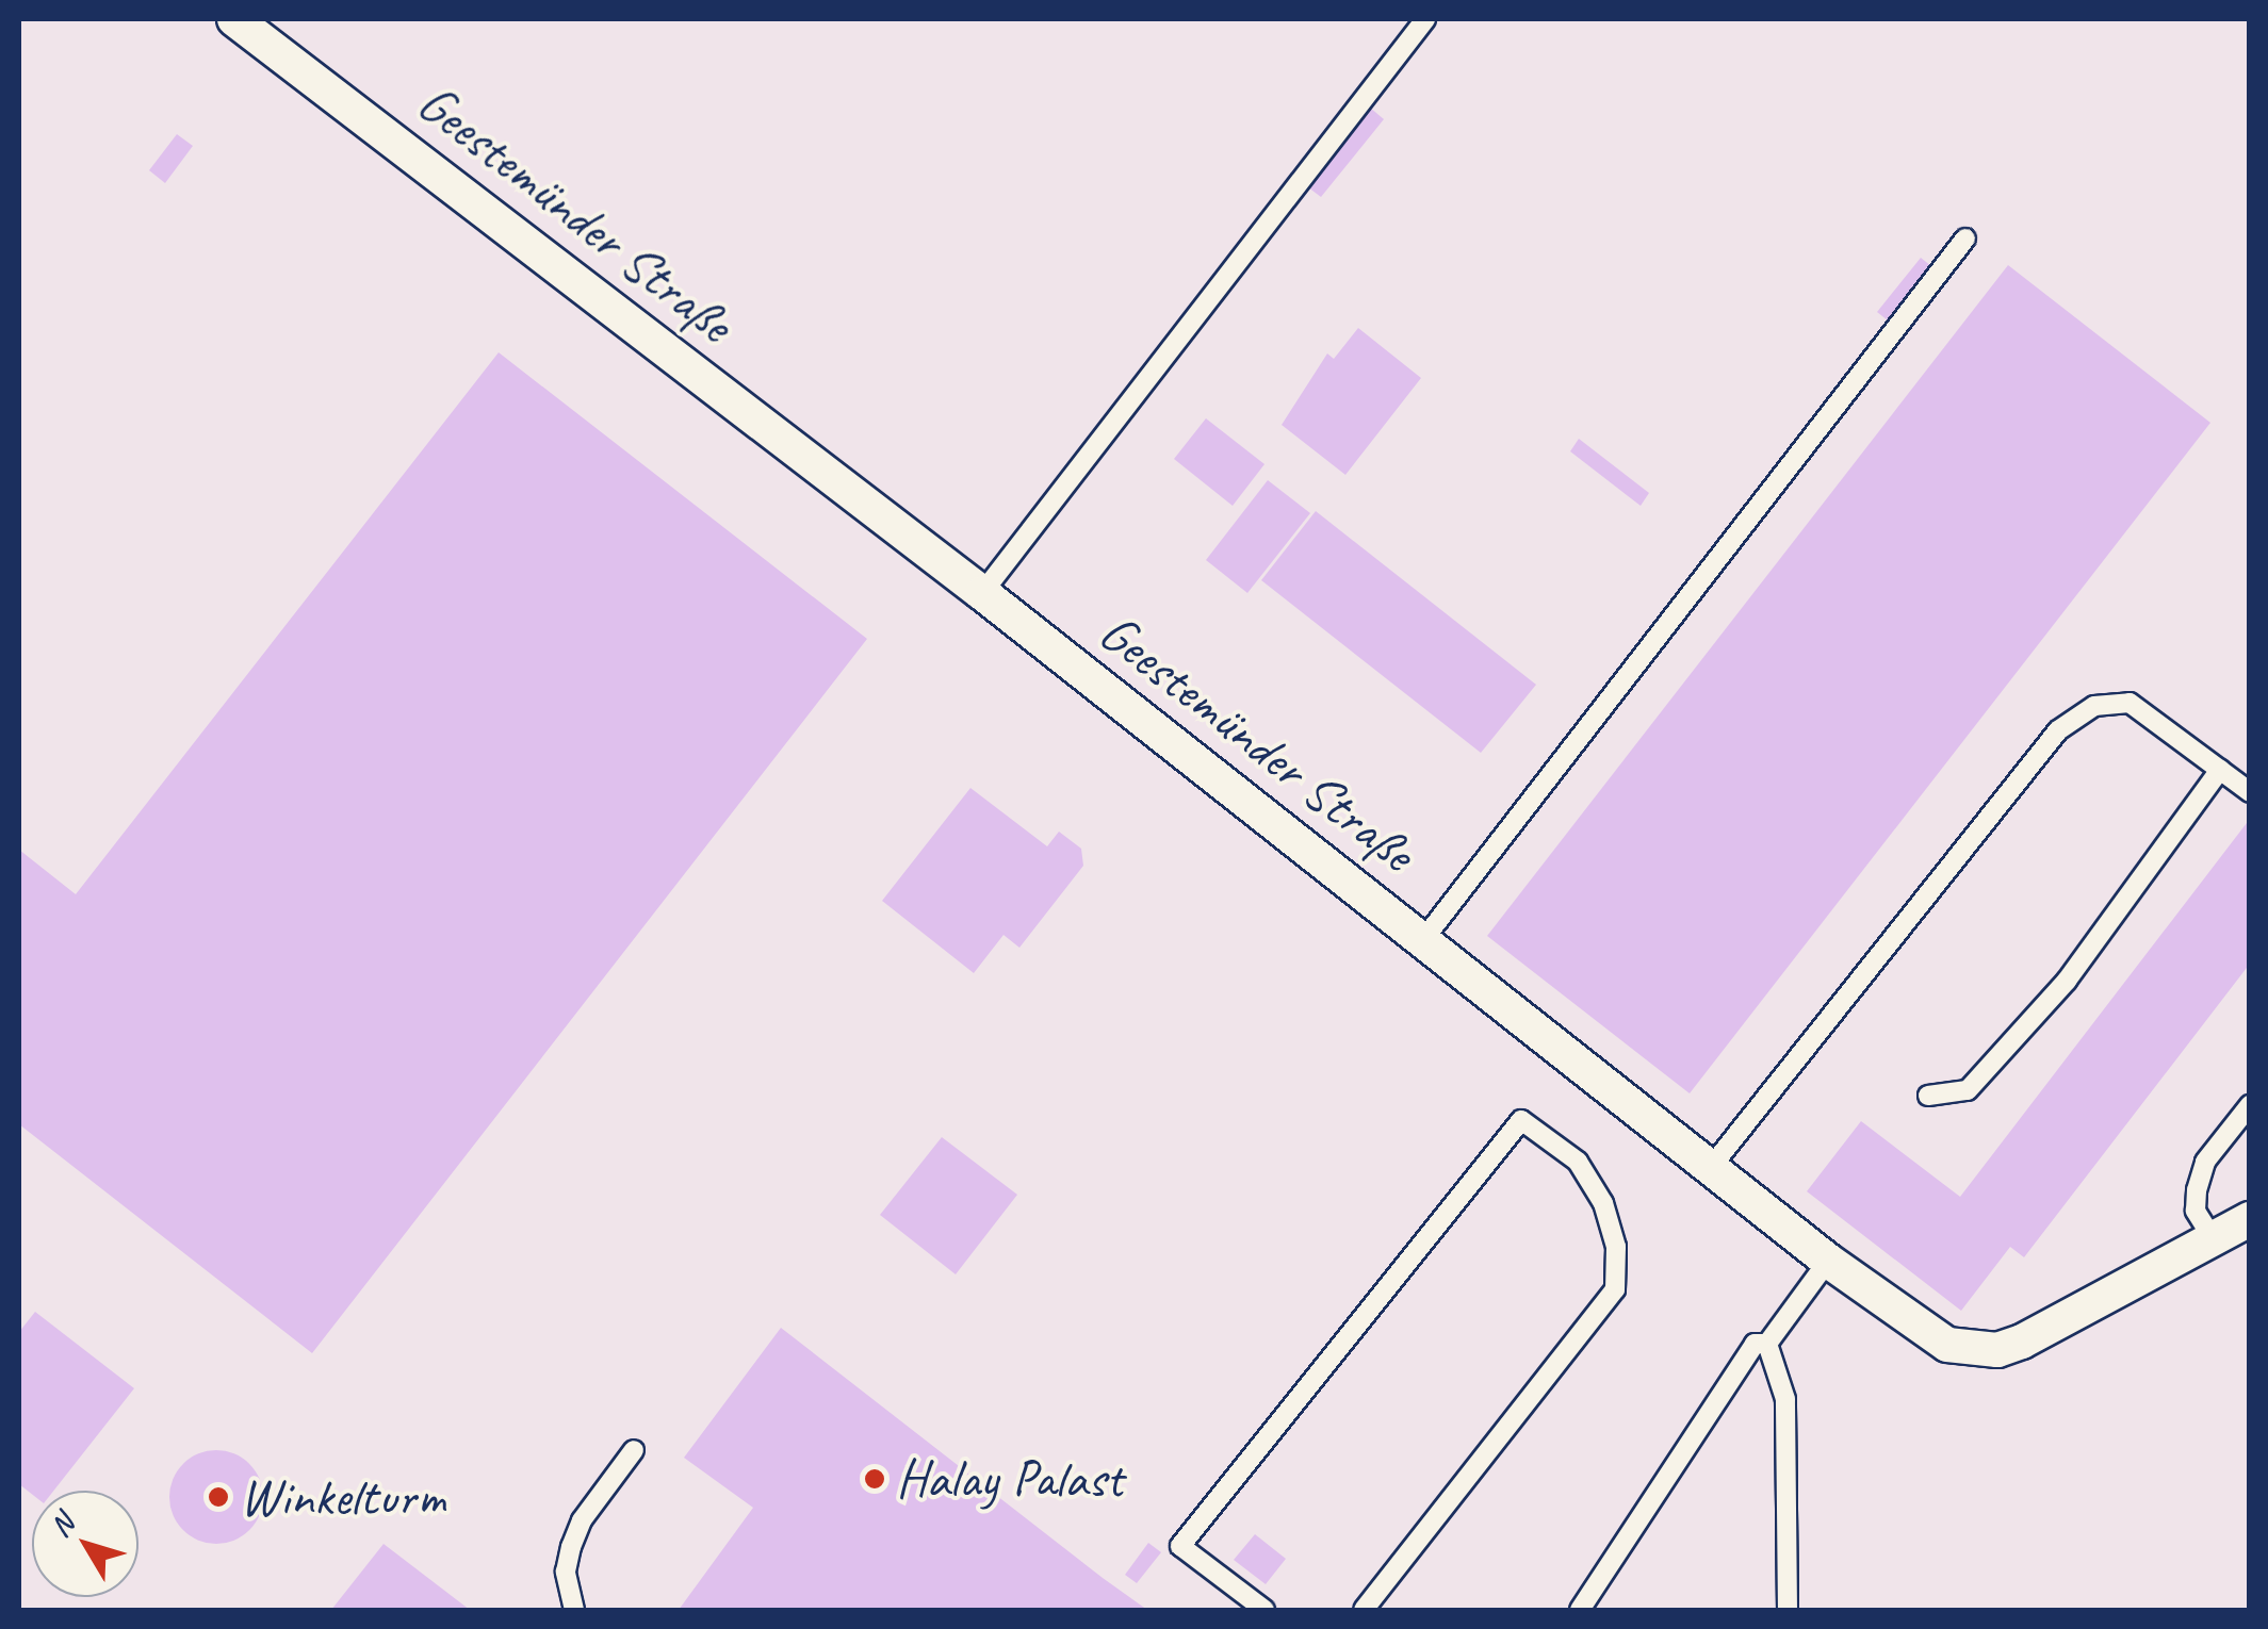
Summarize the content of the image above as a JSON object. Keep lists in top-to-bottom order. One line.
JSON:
{"streets":{"street":["Geestemünder Straße"]},"places":["Halay Palast","Winkelturm"],"north":"top left"}
